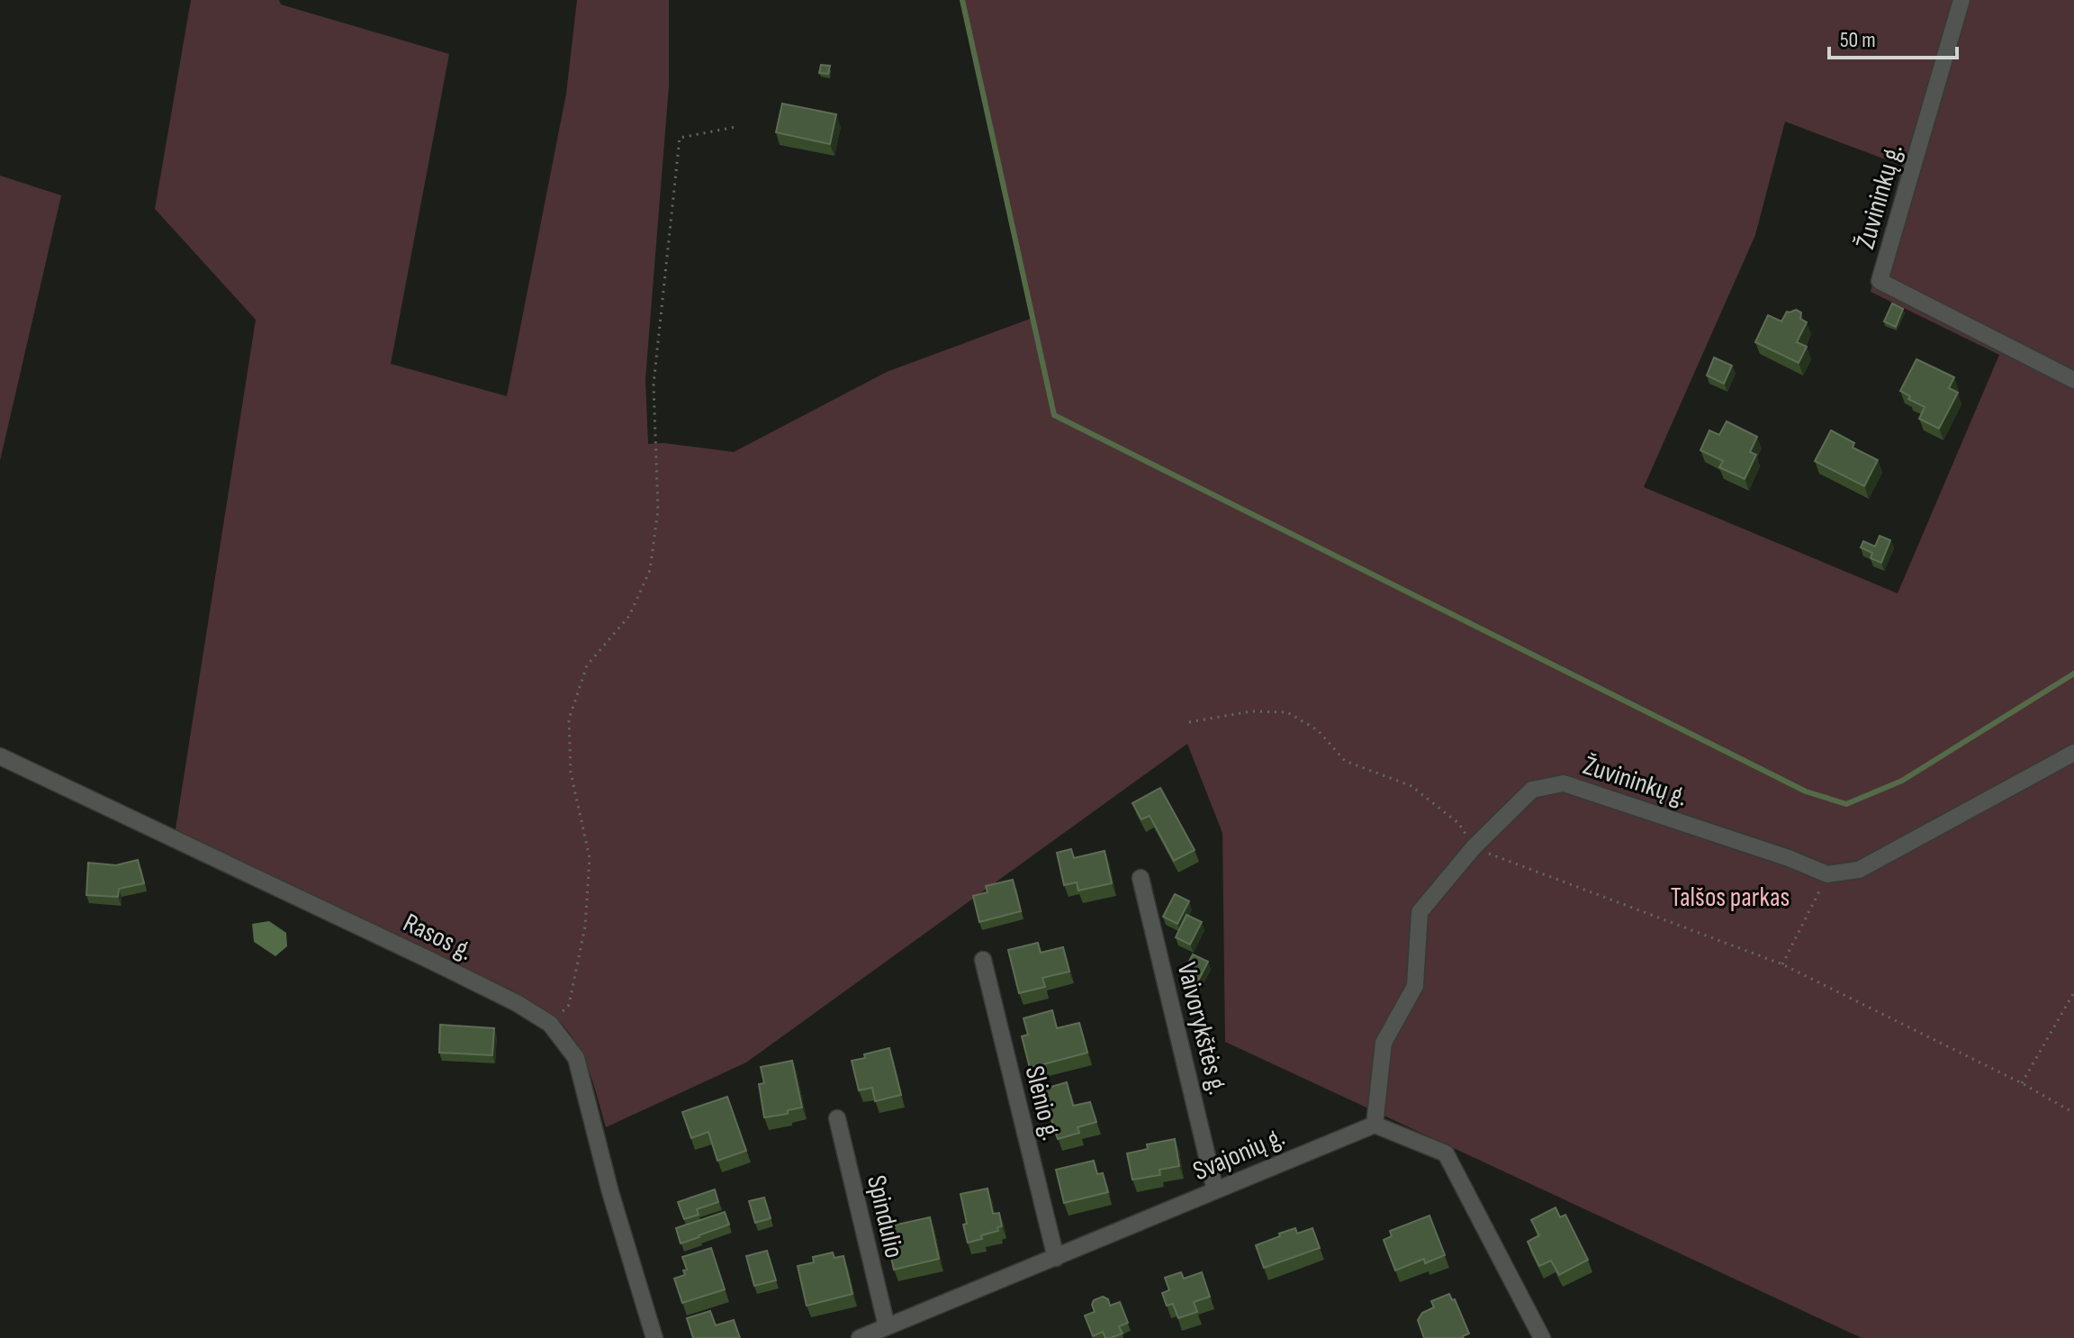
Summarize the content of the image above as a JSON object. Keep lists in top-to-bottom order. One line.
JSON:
{"streets":{"street":["Žuvininkų g.","Rasos g.","Vaivorykštės g.","Slėnio g.","Svajonių g.","Spindulio"]},"crossings":[["Žuvininkų g.","Svajonių g."],["Vaivorykštės g.","Svajonių g."],["Slėnio g.","Svajonių g."],["Svajonių g.","Spindulio"]],"parks":["Talšos parkas"],"scale_bar":"50 m"}
